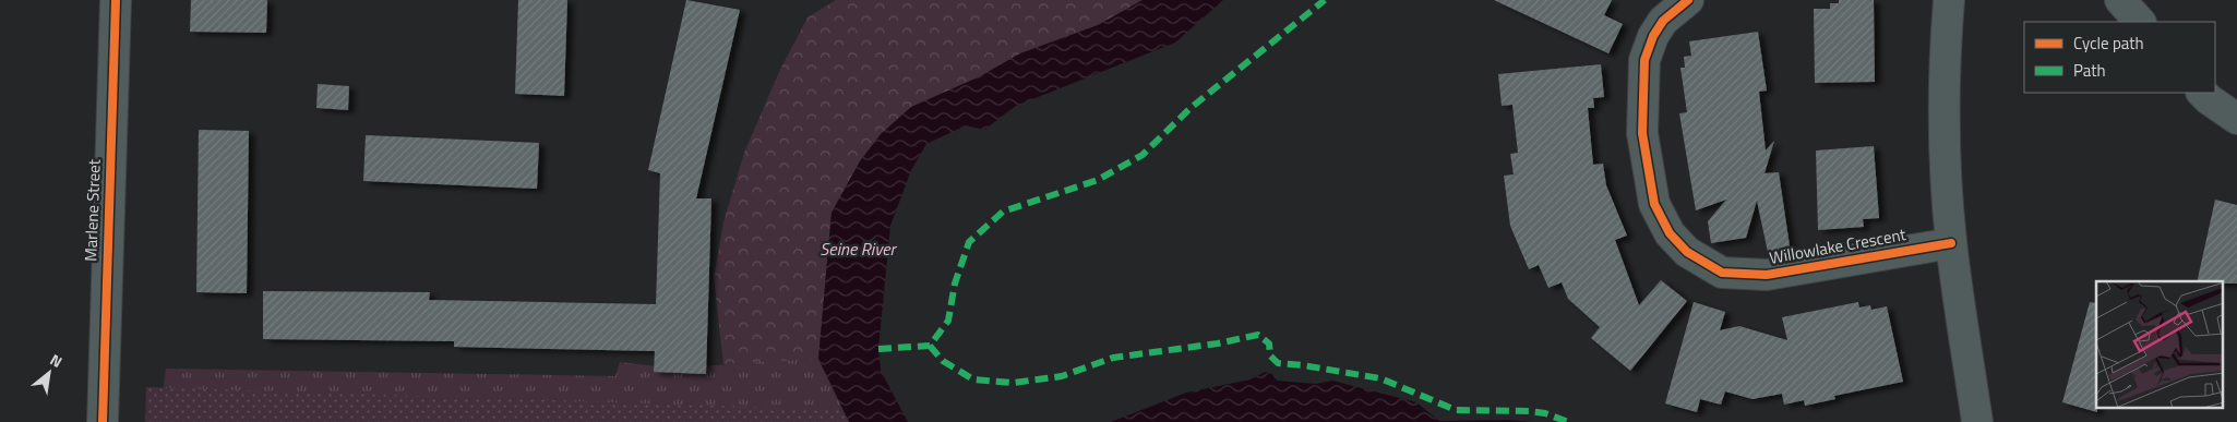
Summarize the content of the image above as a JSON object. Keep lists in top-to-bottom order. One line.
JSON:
{"streets":{"street":["Marlene Street","Willowlake Crescent"]},"water":["Seine River"],"legend":["Cycle path","Path"],"north":"top right"}
